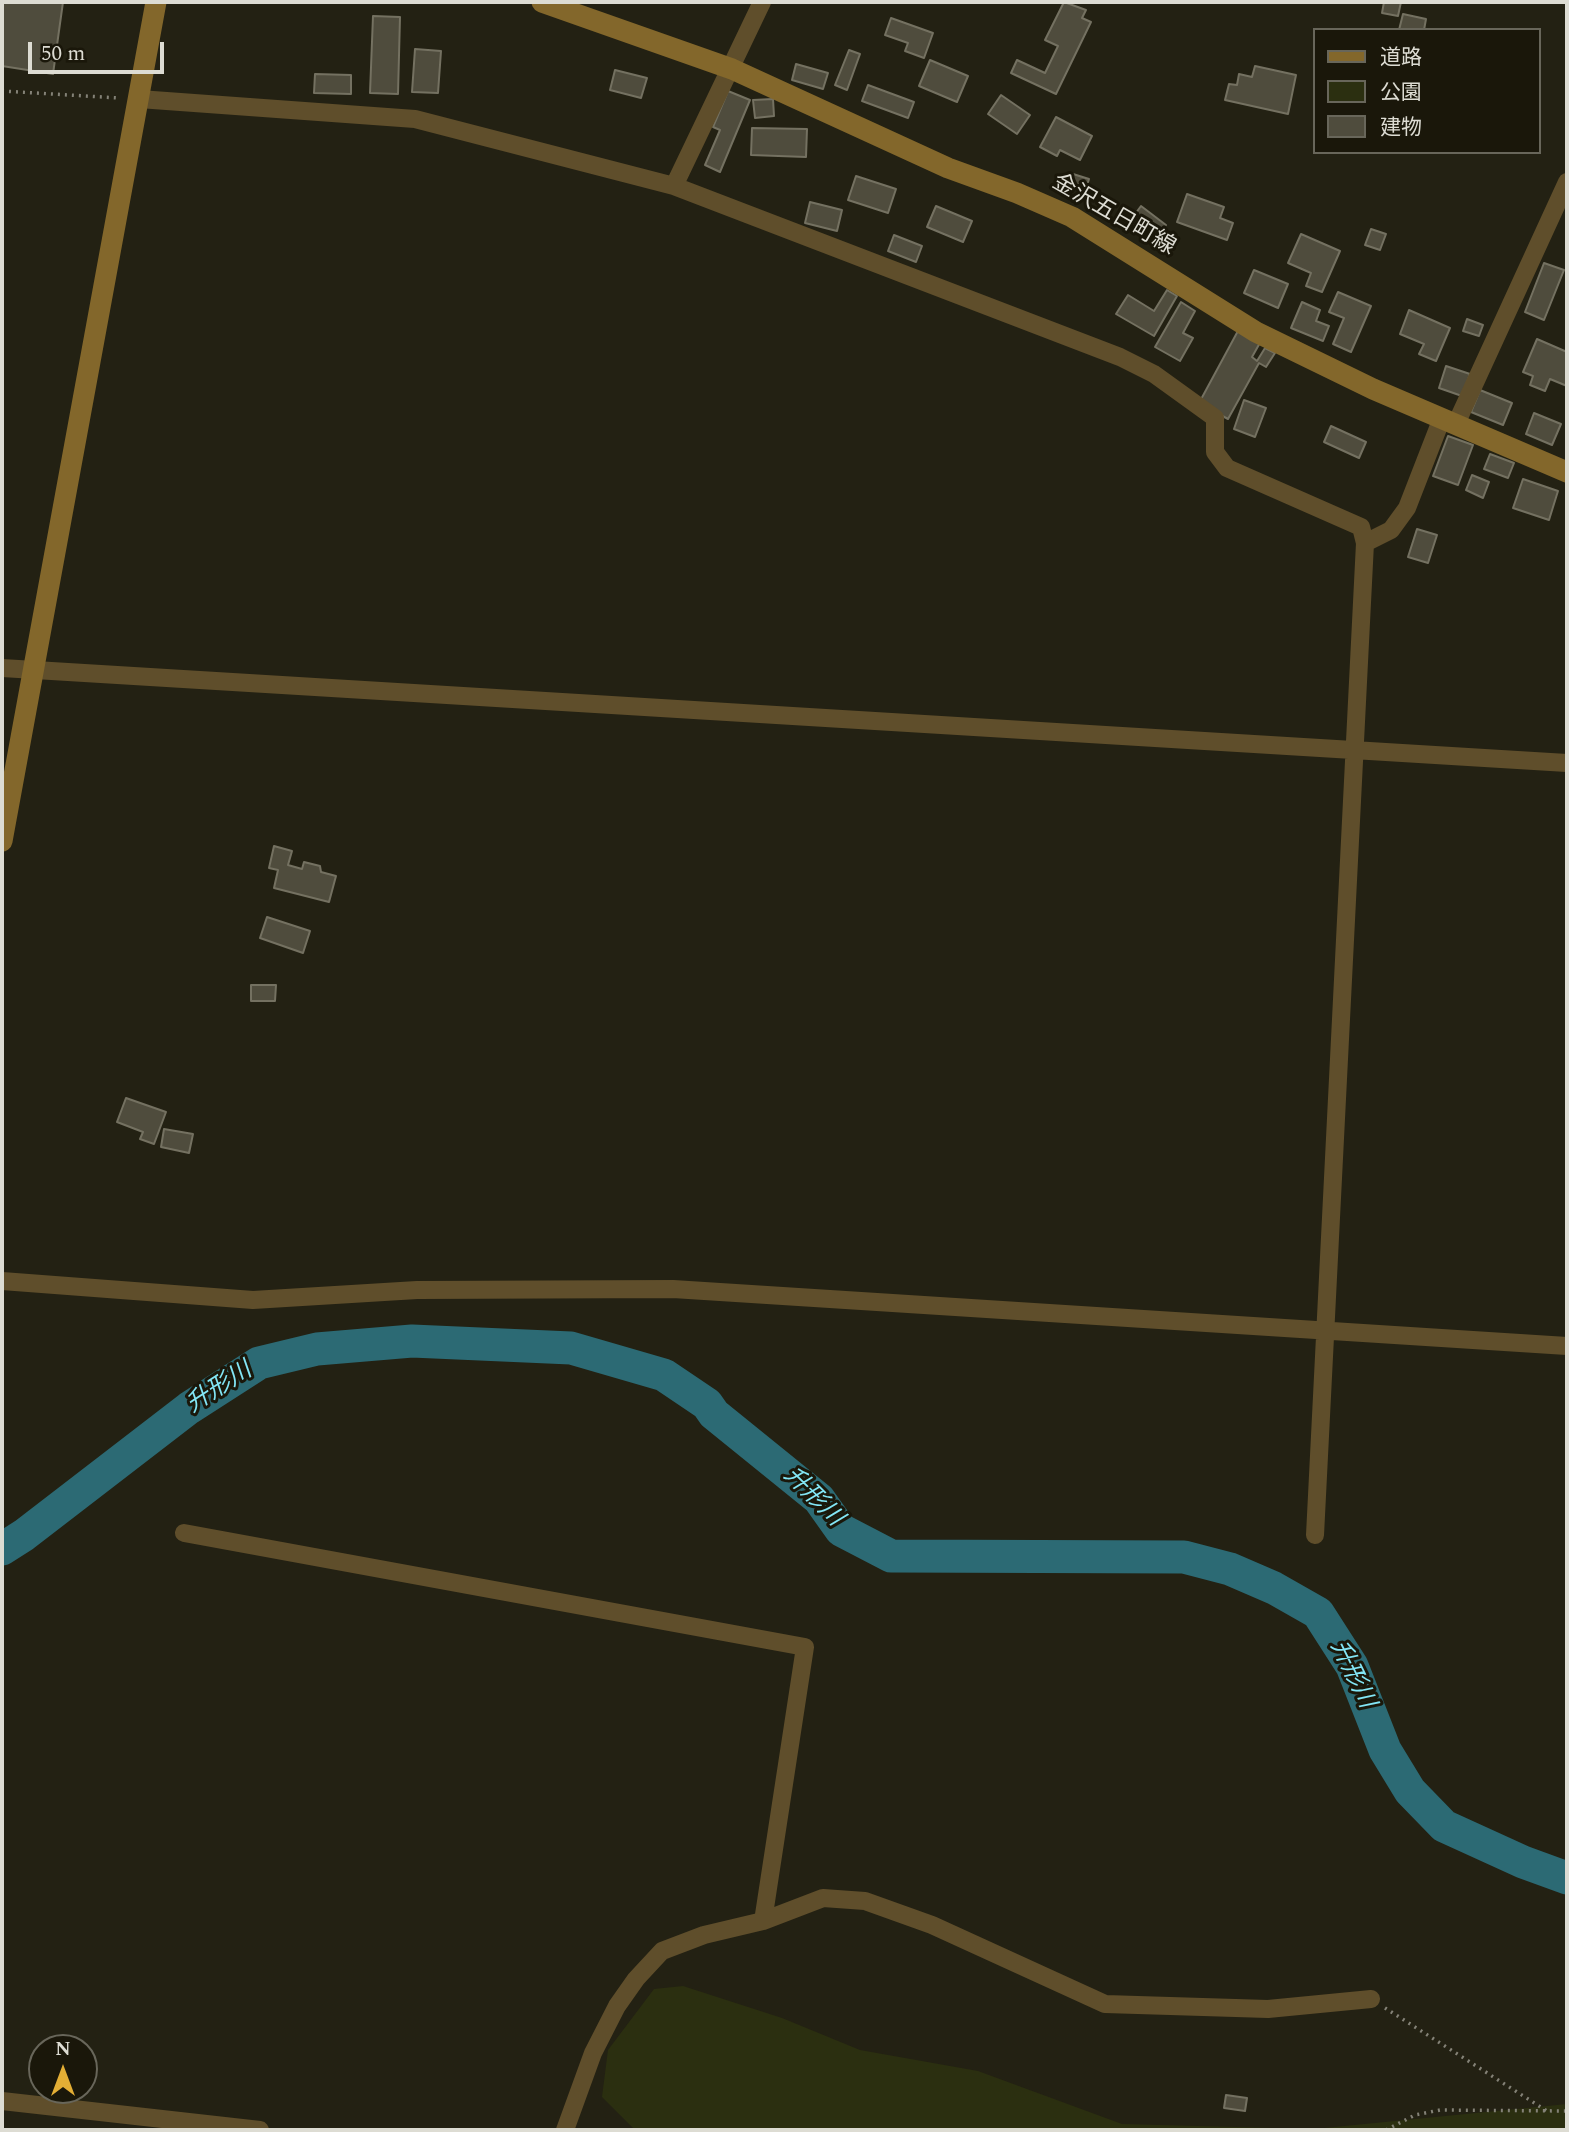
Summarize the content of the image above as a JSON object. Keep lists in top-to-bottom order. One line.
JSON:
{"streets":{"main road":["金沢五日町線"]},"water":["升形川"],"legend":["道路","公園","建物"],"scale_bar":"50 m","north":"top"}
